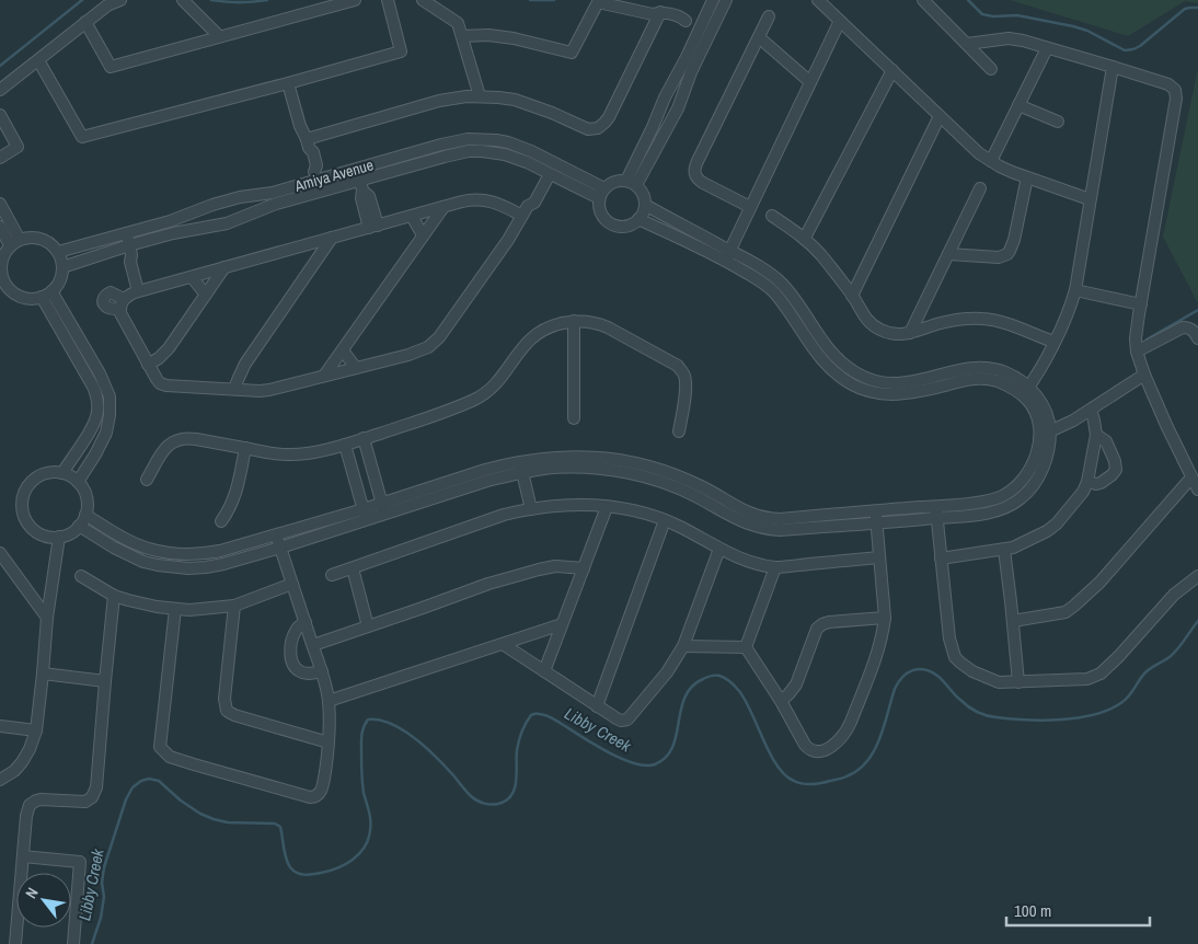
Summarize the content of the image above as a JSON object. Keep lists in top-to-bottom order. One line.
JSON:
{"streets":{"street":["Amiya Avenue"]},"water":["Libby Creek"],"scale_bar":"100 m","north":"top left"}
